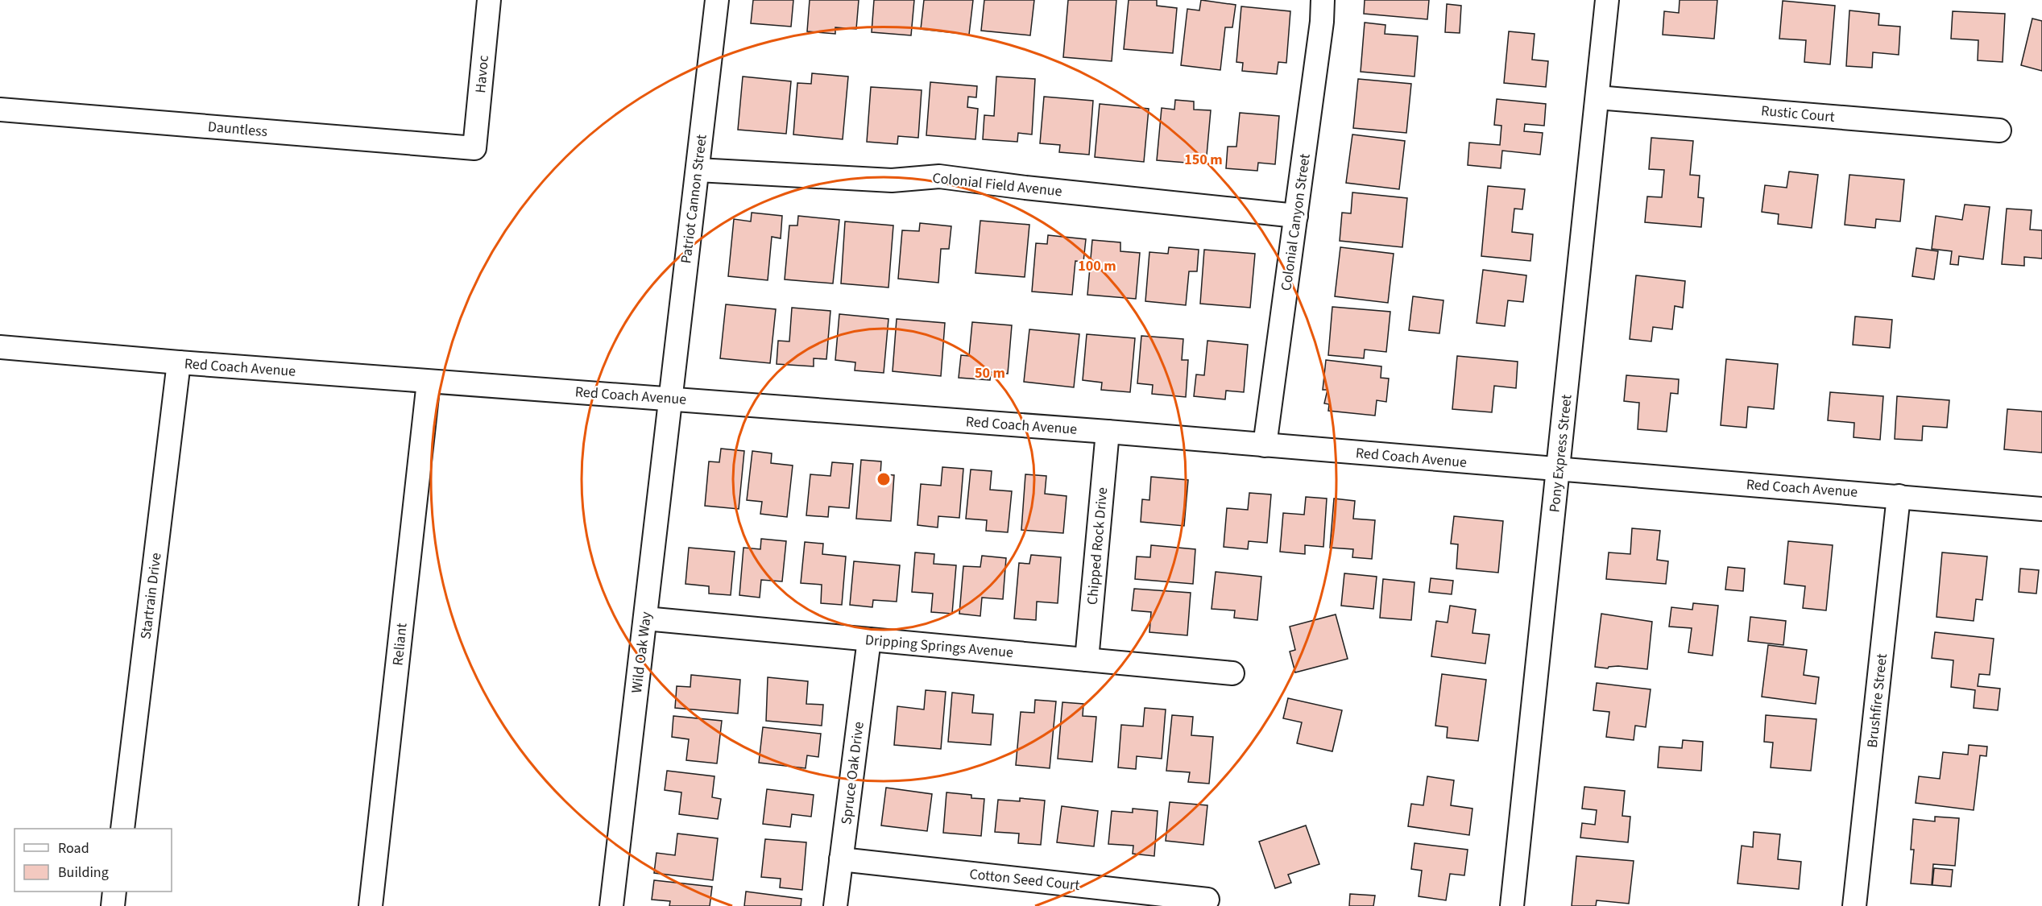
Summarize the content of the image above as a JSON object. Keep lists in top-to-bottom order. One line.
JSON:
{"streets":{"street":["Havoc","Rustic Court","Dauntless","Colonial Field Avenue","Patriot Cannon Street","Colonial Canyon Street","Red Coach Avenue","Pony Express Street","Chipped Rock Drive","Startrain Drive","Reliant","Dripping Springs Avenue","Wild Oak Way","Brushfire Street","Spruce Oak Drive","Cotton Seed Court"]},"crossings":[["Havoc","Dauntless"],["Rustic Court","Pony Express Street"],["Colonial Field Avenue","Patriot Cannon Street"],["Colonial Field Avenue","Colonial Canyon Street"],["Patriot Cannon Street","Red Coach Avenue"],["Patriot Cannon Street","Wild Oak Way"],["Colonial Canyon Street","Red Coach Avenue"],["Red Coach Avenue","Pony Express Street"],["Red Coach Avenue","Chipped Rock Drive"],["Red Coach Avenue","Startrain Drive"],["Red Coach Avenue","Reliant"],["Red Coach Avenue","Wild Oak Way"],["Red Coach Avenue","Brushfire Street"],["Chipped Rock Drive","Dripping Springs Avenue"],["Dripping Springs Avenue","Wild Oak Way"],["Dripping Springs Avenue","Spruce Oak Drive"],["Spruce Oak Drive","Cotton Seed Court"]],"legend":["Road","Building"],"rings":["150 m","100 m","50 m"]}
